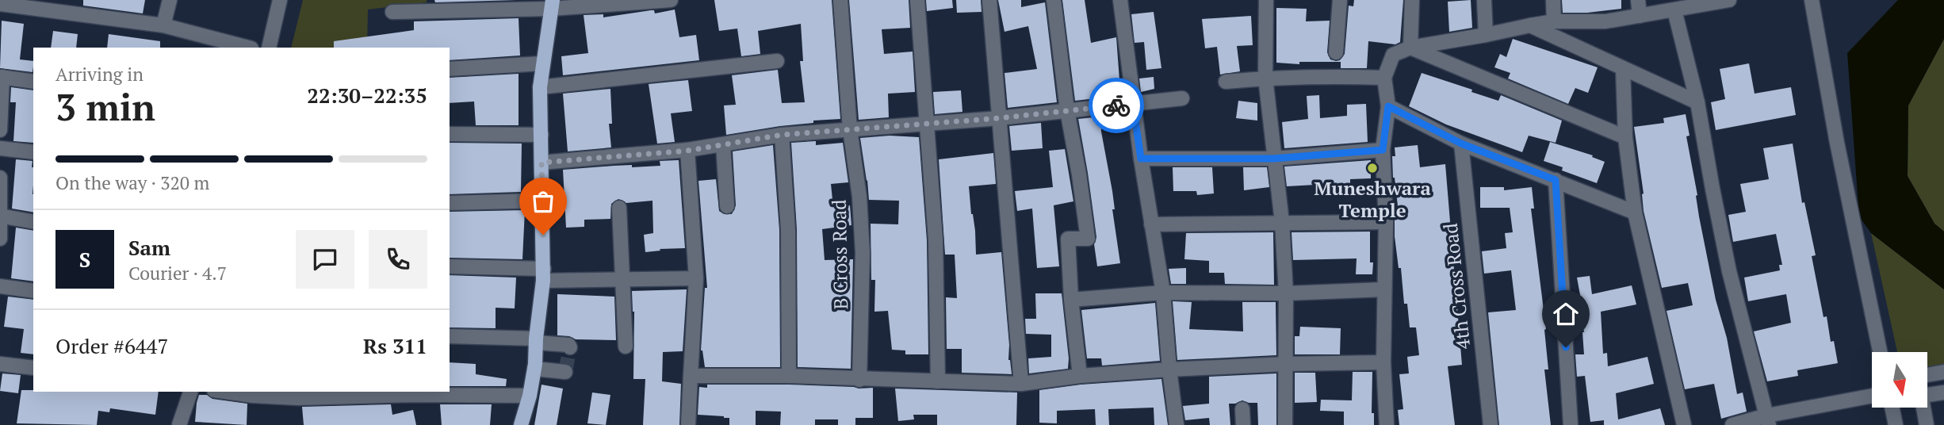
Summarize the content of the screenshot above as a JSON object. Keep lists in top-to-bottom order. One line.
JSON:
{"streets":{"street":["B Cross Road","4th Cross Road"]},"places":["Muneshwara Temple"],"north":"bottom","page":{"heading":["3 min","Arriving in","22:30–22:35"],"panel":["Sam","Courier · 4.7","Order #6447","Rs 311"],"bar":"On the way · 320 m","round":"S"}}
